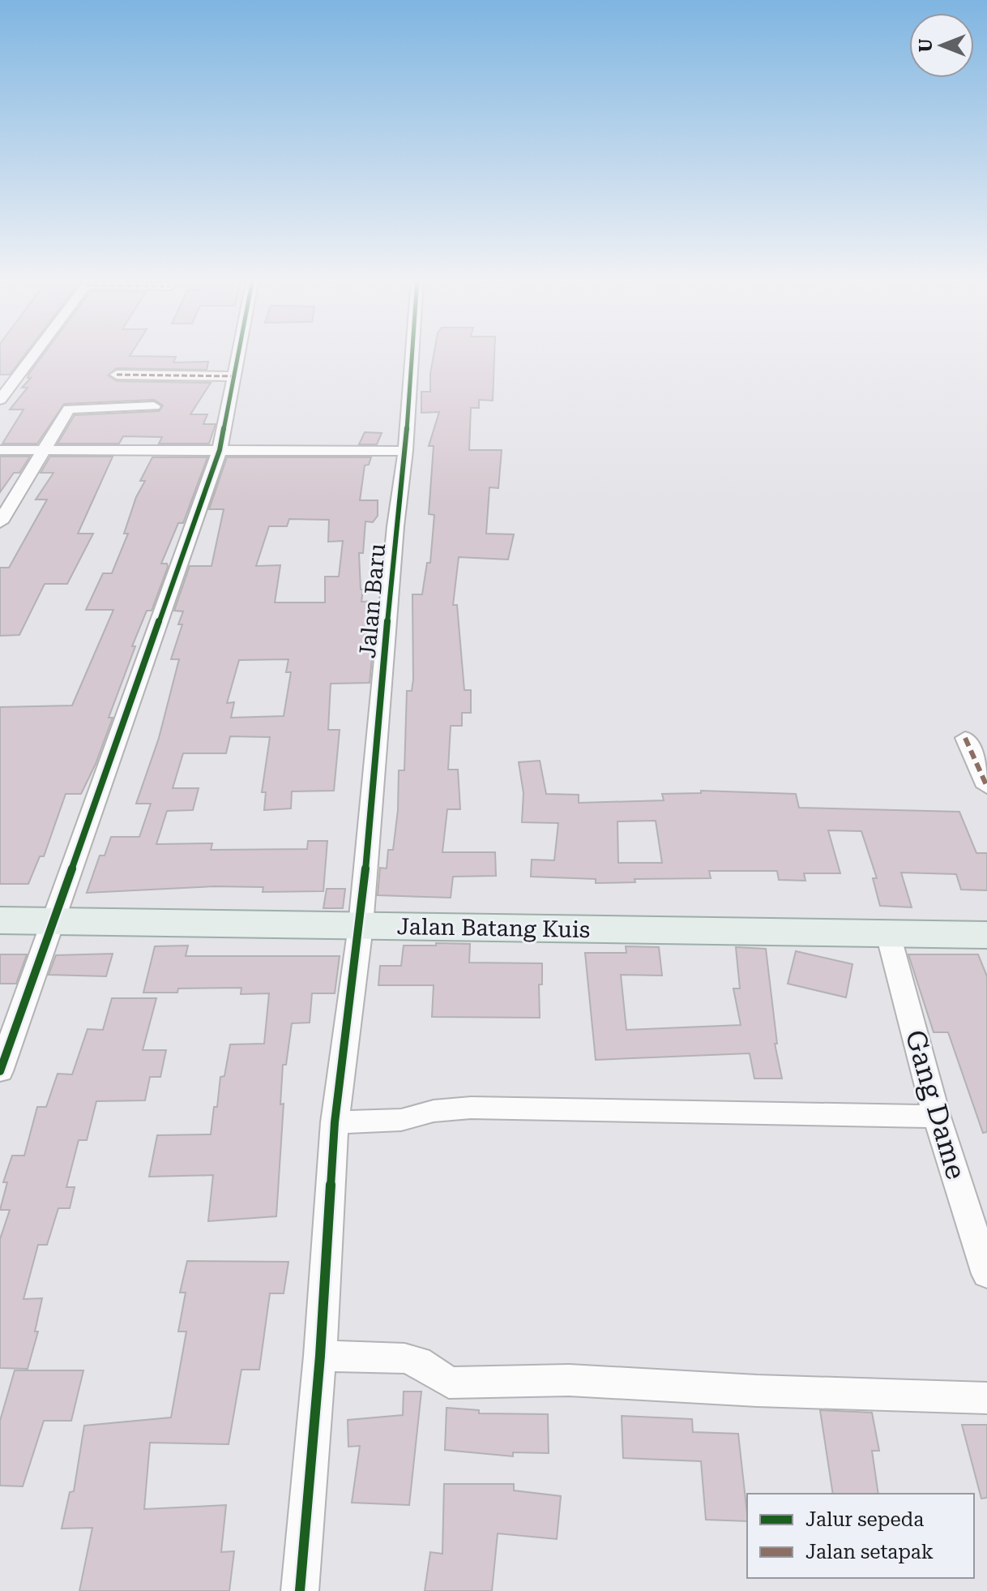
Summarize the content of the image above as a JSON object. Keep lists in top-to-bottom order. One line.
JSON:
{"streets":{"main road":["Jalan Batang Kuis"],"street":["Jalan Baru","Gang Dame"]},"crossings":[["Jalan Baru","Jalan Batang Kuis"],["Jalan Batang Kuis","Gang Dame"]],"legend":["Jalur sepeda","Jalan setapak"],"north":"left"}
